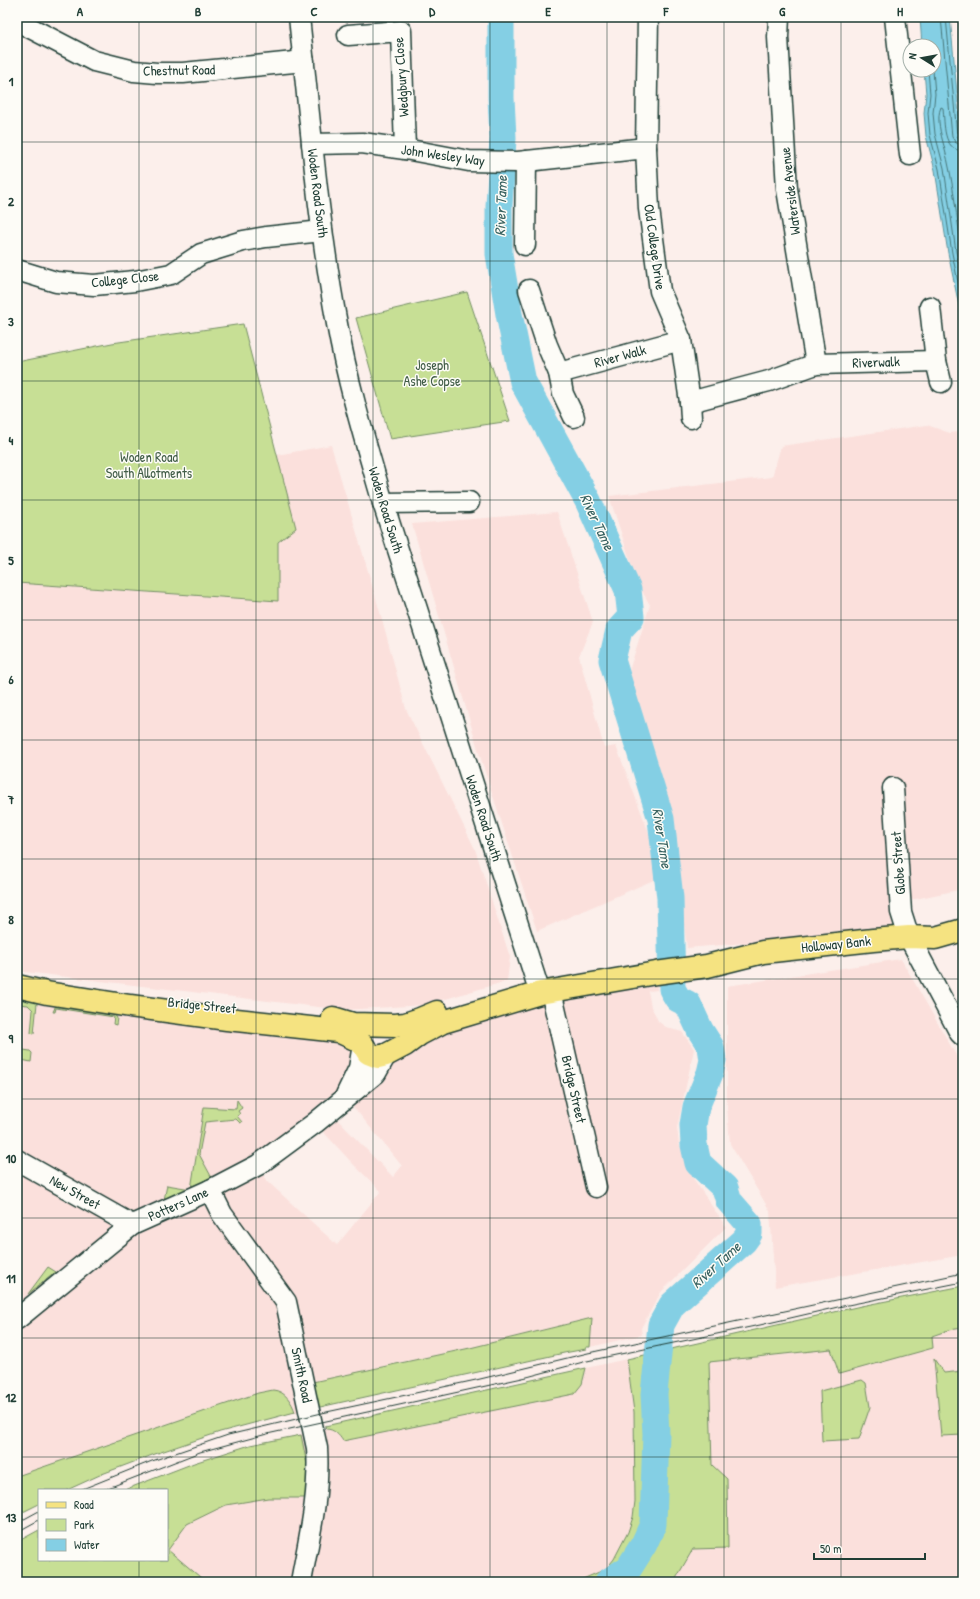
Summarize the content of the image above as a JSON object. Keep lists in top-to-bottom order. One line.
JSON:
{"streets":{"main road":["Holloway Bank","Bridge Street"],"street":["Chestnut Road","Wedgbury Close","John Wesley Way","Waterside Avenue","Woden Road South","Old College Drive","College Close","River Walk","Riverwalk","Globe Street","New Street","Potters Lane","Smith Road"]},"crossings":[["Chestnut Road","Woden Road South"],["Wedgbury Close","John Wesley Way"],["John Wesley Way","Woden Road South"],["John Wesley Way","Old College Drive"],["Waterside Avenue","Old College Drive"],["Waterside Avenue","Riverwalk"],["Woden Road South","College Close"],["Woden Road South","Holloway Bank"],["Woden Road South","Bridge Street"],["Old College Drive","River Walk"],["Old College Drive","Riverwalk"],["Globe Street","Holloway Bank"],["Holloway Bank","Bridge Street"],["Bridge Street","Potters Lane"],["New Street","Potters Lane"],["Potters Lane","Smith Road"]],"water":["River Tame"],"parks":["Joseph Ashe Copse","Woden Road South Allotments"],"legend":["Road","Park","Water"],"scale_bar":"50 m","north":"left","grid":{"columns":["A","B","C","D","E","F","G","H"],"rows":["1","2","3","4","5","6","7","8","9","10","11","12","13"]}}
